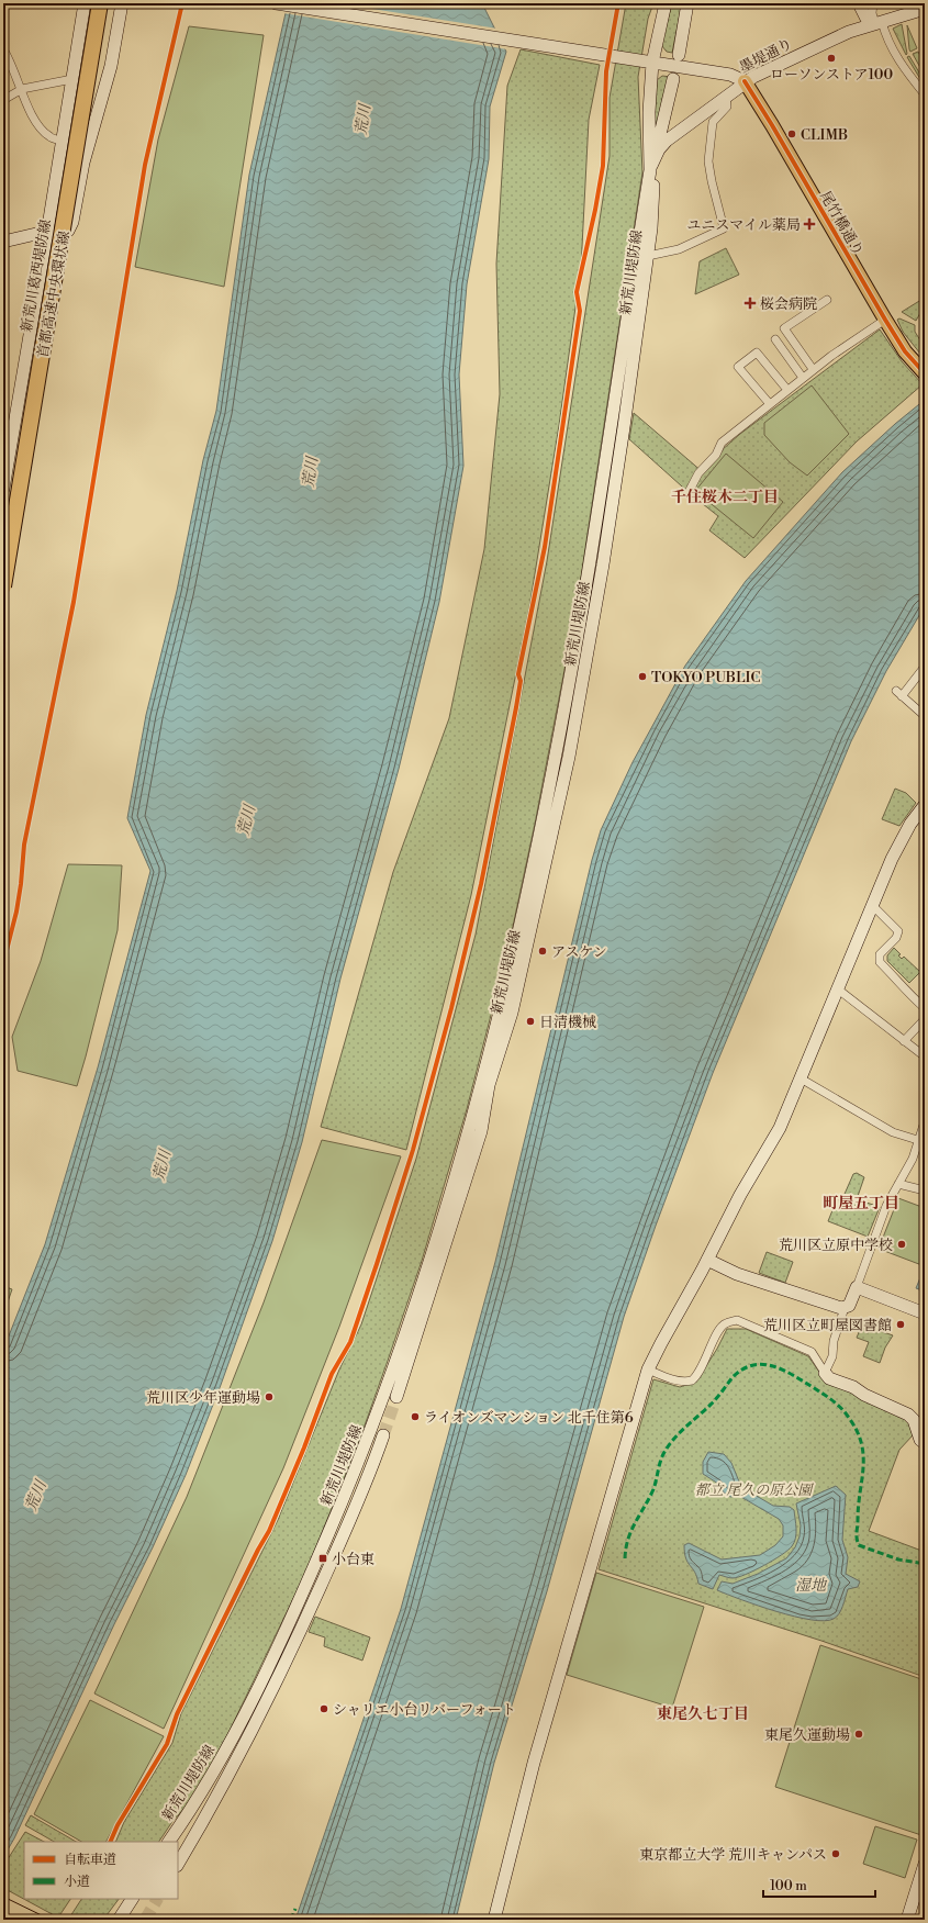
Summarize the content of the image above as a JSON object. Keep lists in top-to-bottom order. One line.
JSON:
{"streets":{"highway":["首都高速中央環状線"],"main road":["墨堤通り","尾竹橋通り","新荒川堤防線","新荒川葛西堤防線"]},"crossings":[["墨堤通り","尾竹橋通り"],["墨堤通り","新荒川堤防線"]],"districts":["千住桜木二丁目","町屋五丁目","東尾久七丁目"],"water":["荒川","湿地"],"parks":["都立 尾久の原公園"],"places":{"other":["ローソンストア100","CLIMB","TOKYO PUBLIC","アスケン","日清機械","荒川区立原中学校","荒川区立町屋図書館","荒川区少年運動場","ライオンズマンション 北千住第6","シャリエ小台リバーフォート","東尾久運動場","東京都立大学 荒川キャンパス"],"health":["ユニスマイル薬局","桜会病院"],"transit":["小台東"]},"legend":["自転車道","小道"],"scale_bar":"100 m"}
